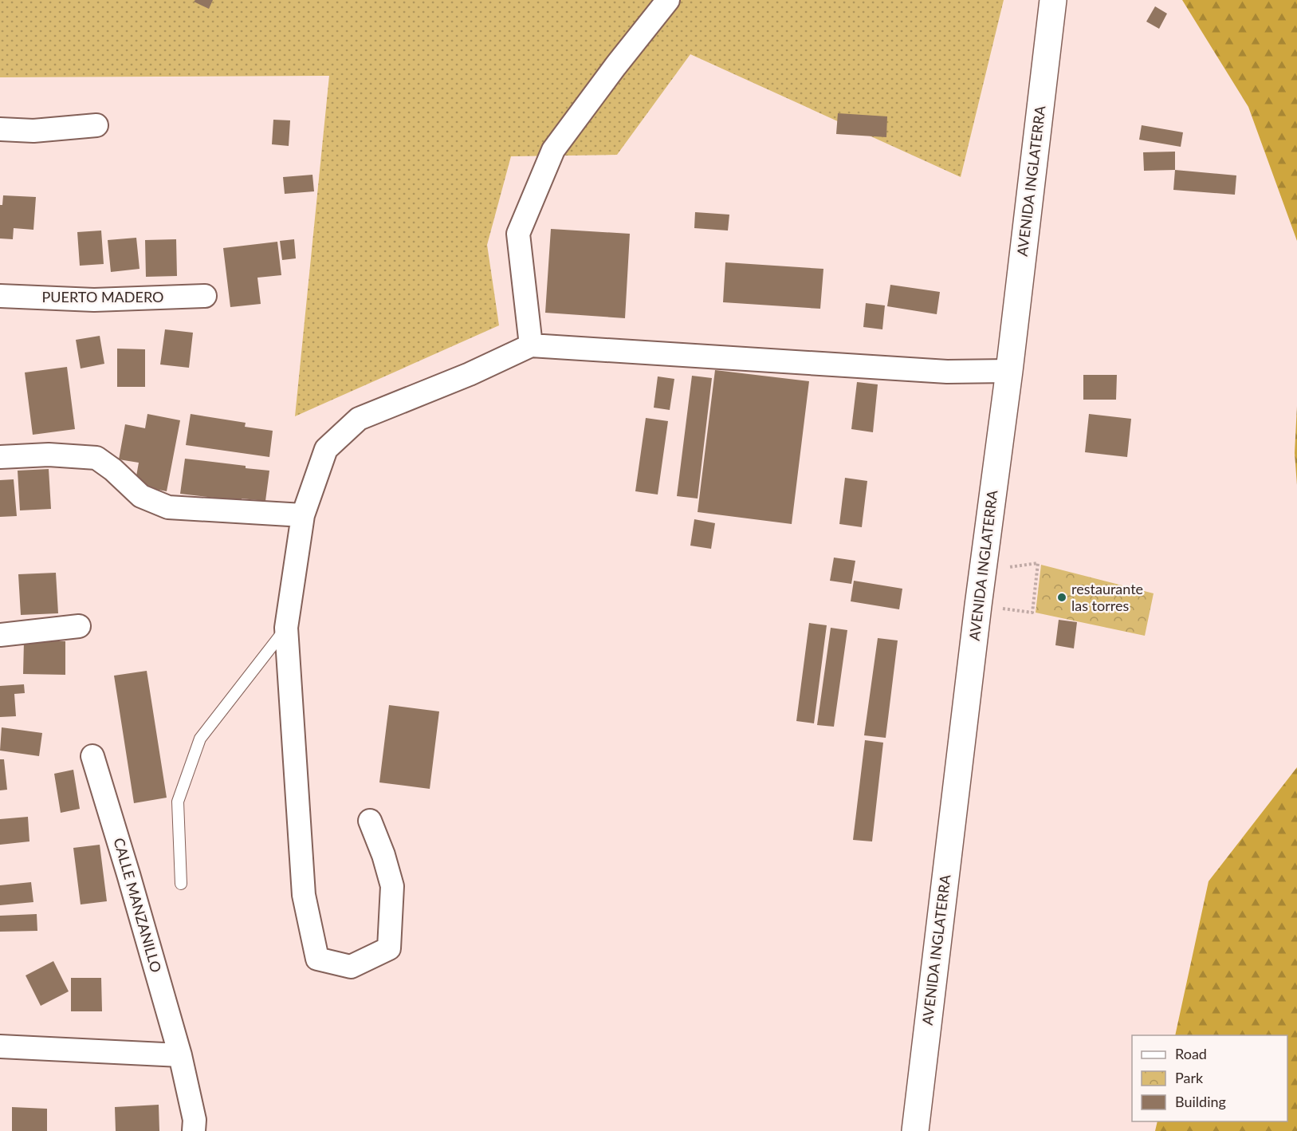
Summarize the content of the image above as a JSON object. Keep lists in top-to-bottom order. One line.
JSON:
{"streets":{"main road":["AVENIDA INGLATERRA"],"street":["PUERTO MADERO","CALLE MANZANILLO"]},"places":["restaurante las torres"],"legend":["Road","Park","Building"]}
